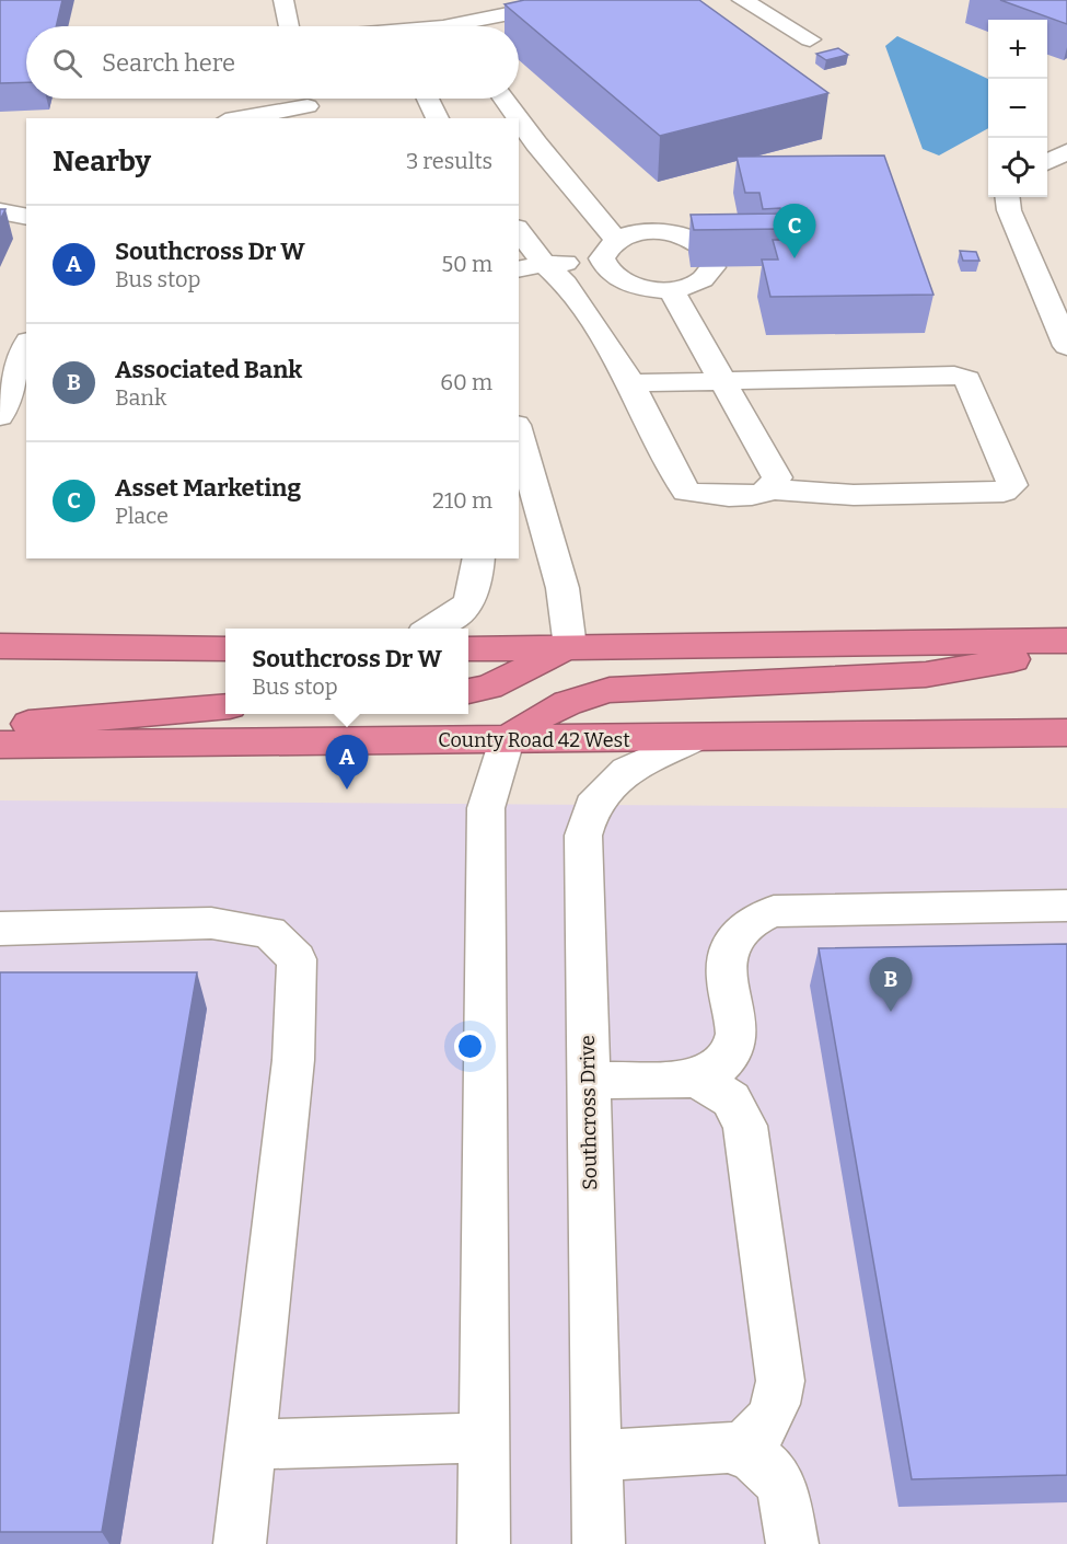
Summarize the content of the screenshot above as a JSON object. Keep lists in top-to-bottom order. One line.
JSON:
{"streets":{"highway":["County Road 42 West"],"street":["Southcross Drive"]},"crossings":[["County Road 42 West","Southcross Drive"]],"page":{"map_buttons":["+","−"],"search":"Search here","heading":["Nearby","3 results"],"pins":["C","A","B"],"list":[{"mark":"A","name":"Southcross Dr W","note":"Bus stop","value":"50 m"},{"mark":"B","name":"Associated Bank","note":"Bank","value":"60 m"},{"mark":"C","name":"Asset Marketing","note":"Place","value":"210 m"}],"popup":["Southcross Dr W","Bus stop"]}}
